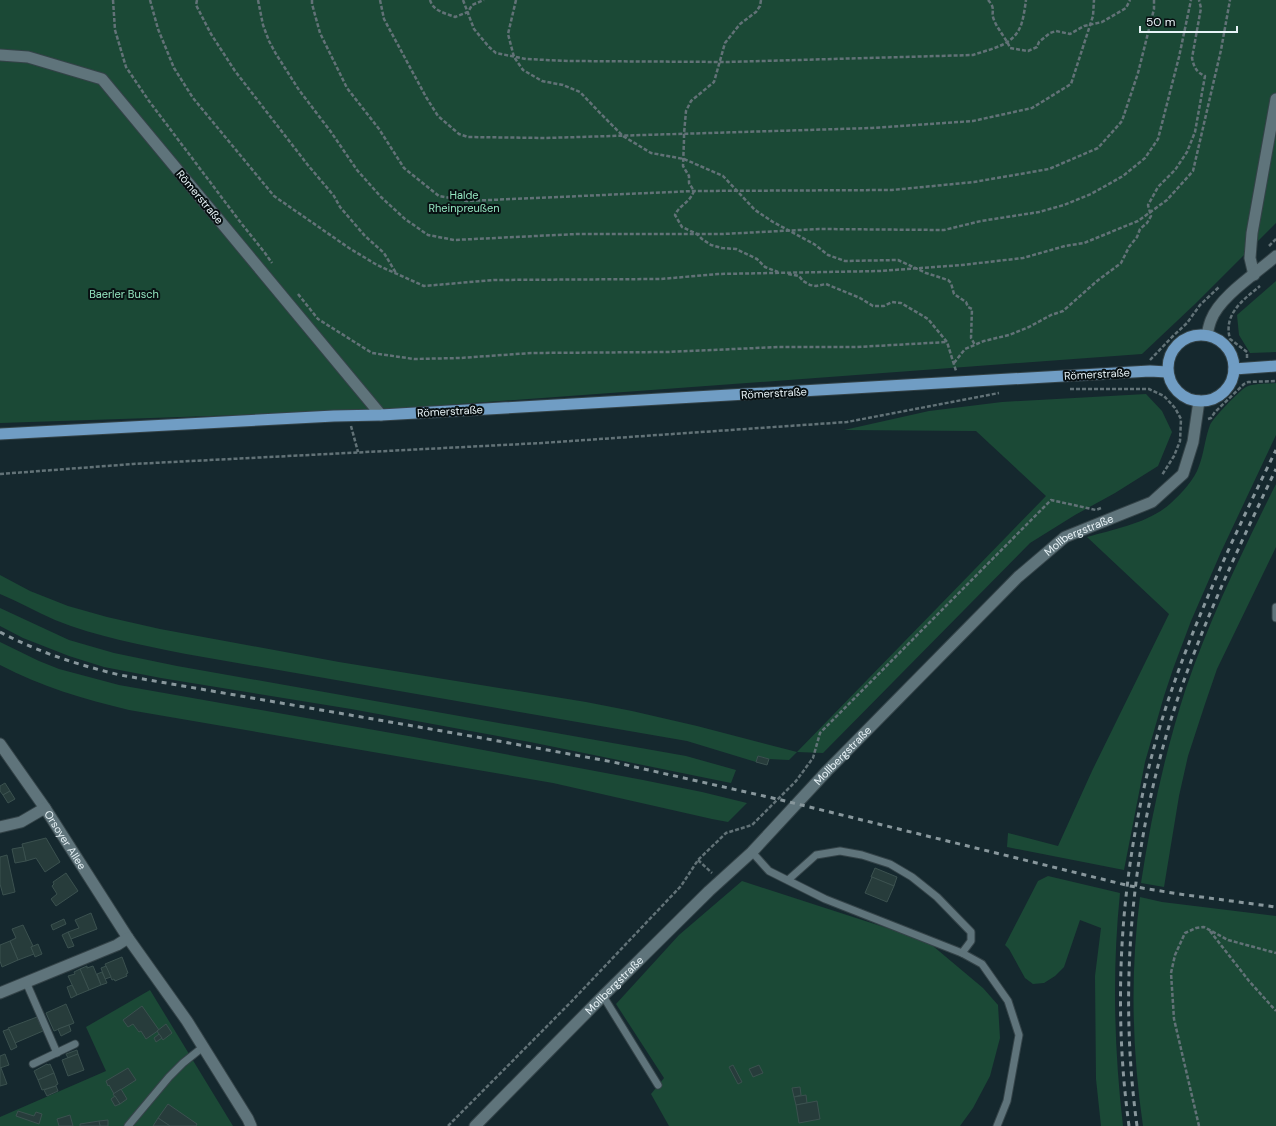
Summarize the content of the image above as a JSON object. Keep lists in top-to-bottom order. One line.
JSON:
{"streets":{"main road":["Römerstraße"],"street":["Mollbergstraße","Orsoyer Allee"]},"crossings":[["Römerstraße","Mollbergstraße"]],"parks":["Halde Rheinpreußen","Baerler Busch"],"scale_bar":"50 m"}
